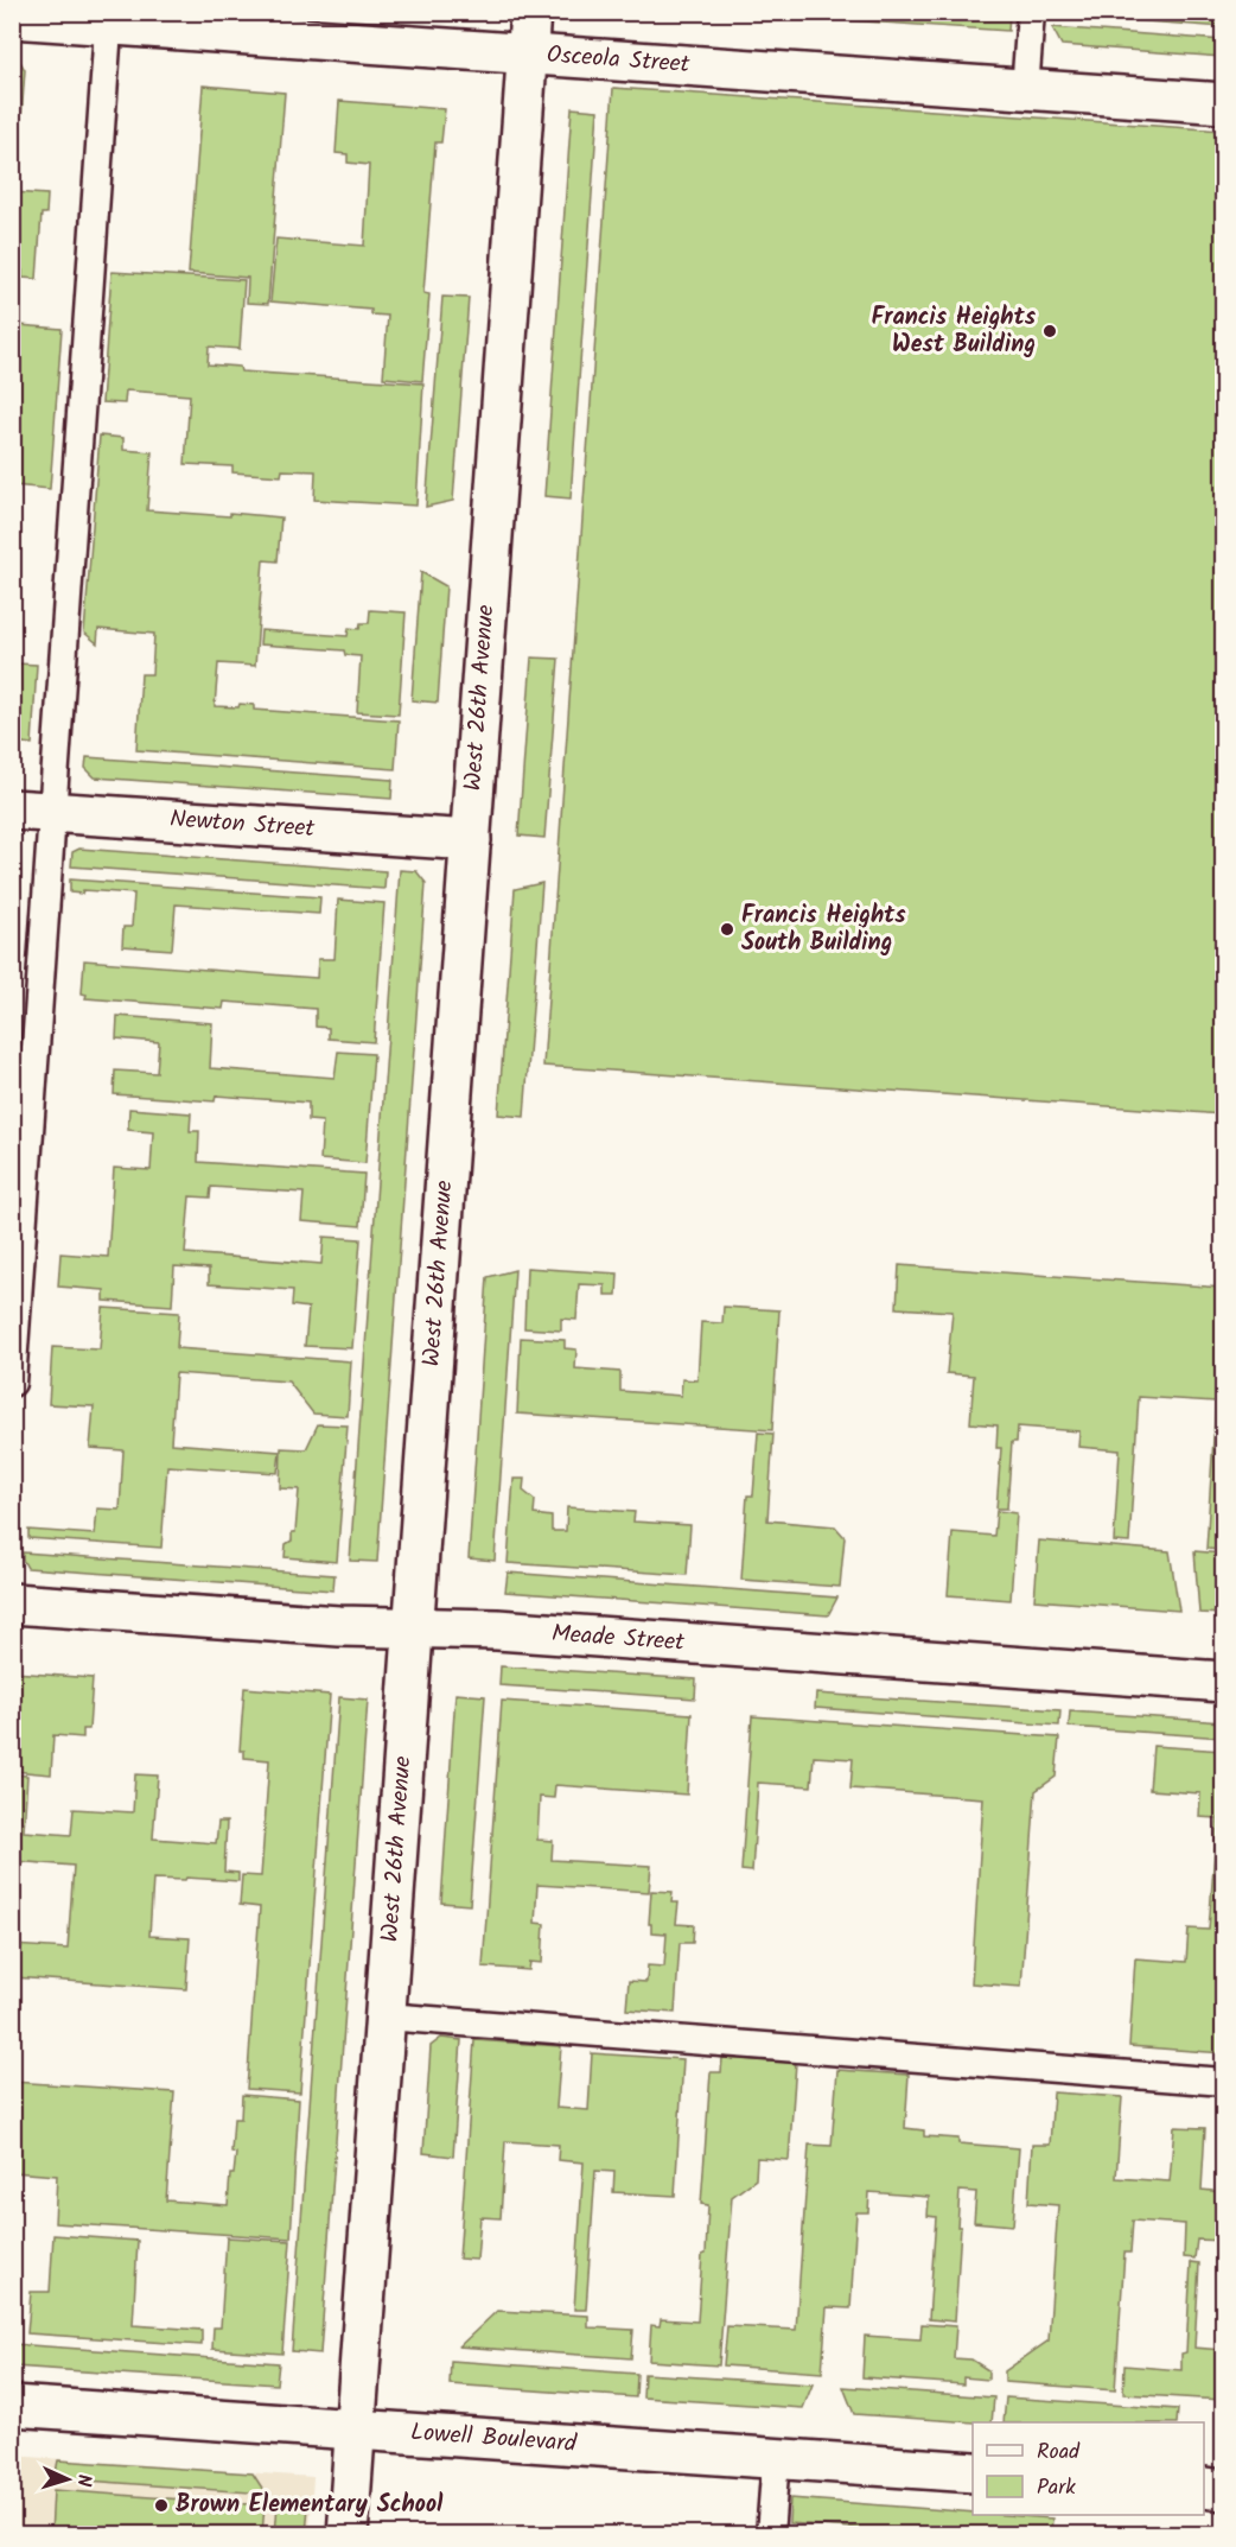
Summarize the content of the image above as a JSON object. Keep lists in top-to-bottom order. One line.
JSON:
{"streets":{"street":["Osceola Street","West 26th Avenue","Newton Street","Meade Street","Lowell Boulevard"]},"crossings":[["Osceola Street","West 26th Avenue"],["West 26th Avenue","Newton Street"],["West 26th Avenue","Meade Street"],["West 26th Avenue","Lowell Boulevard"]],"places":["Francis Heights West Building","Francis Heights South Building","Brown Elementary School"],"legend":["Road","Park"],"north":"right"}
